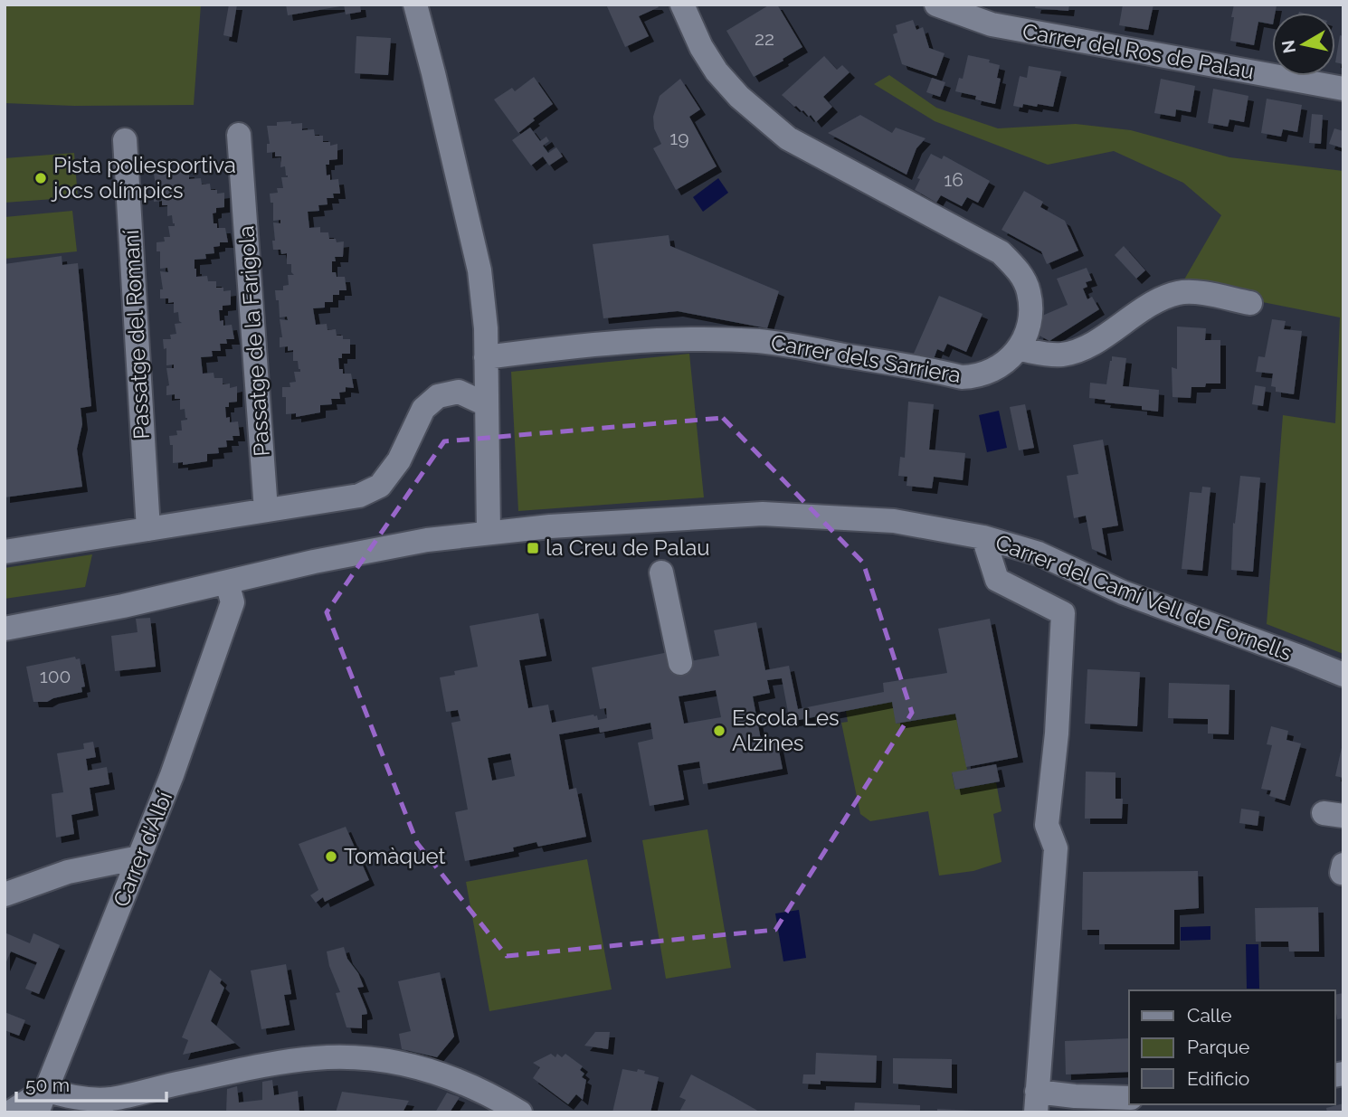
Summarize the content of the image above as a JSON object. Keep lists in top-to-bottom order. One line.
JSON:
{"streets":{"street":["Carrer del Ros de Palau","Passatge del Romaní","Passatge de la Farigola","Carrer dels Sarriera","Carrer del Camí Vell de Fornells","Carrer d'Albí"]},"crossings":[["Carrer del Camí Vell de Fornells","Carrer d'Albí"]],"places":{"other":["Pista poliesportiva jocs olímpics","Escola Les Alzines","Tomàquet"],"transit":["la Creu de Palau"]},"house_numbers":["22","19","16","100"],"legend":["Calle","Parque","Edificio"],"scale_bar":"50 m","north":"left"}
